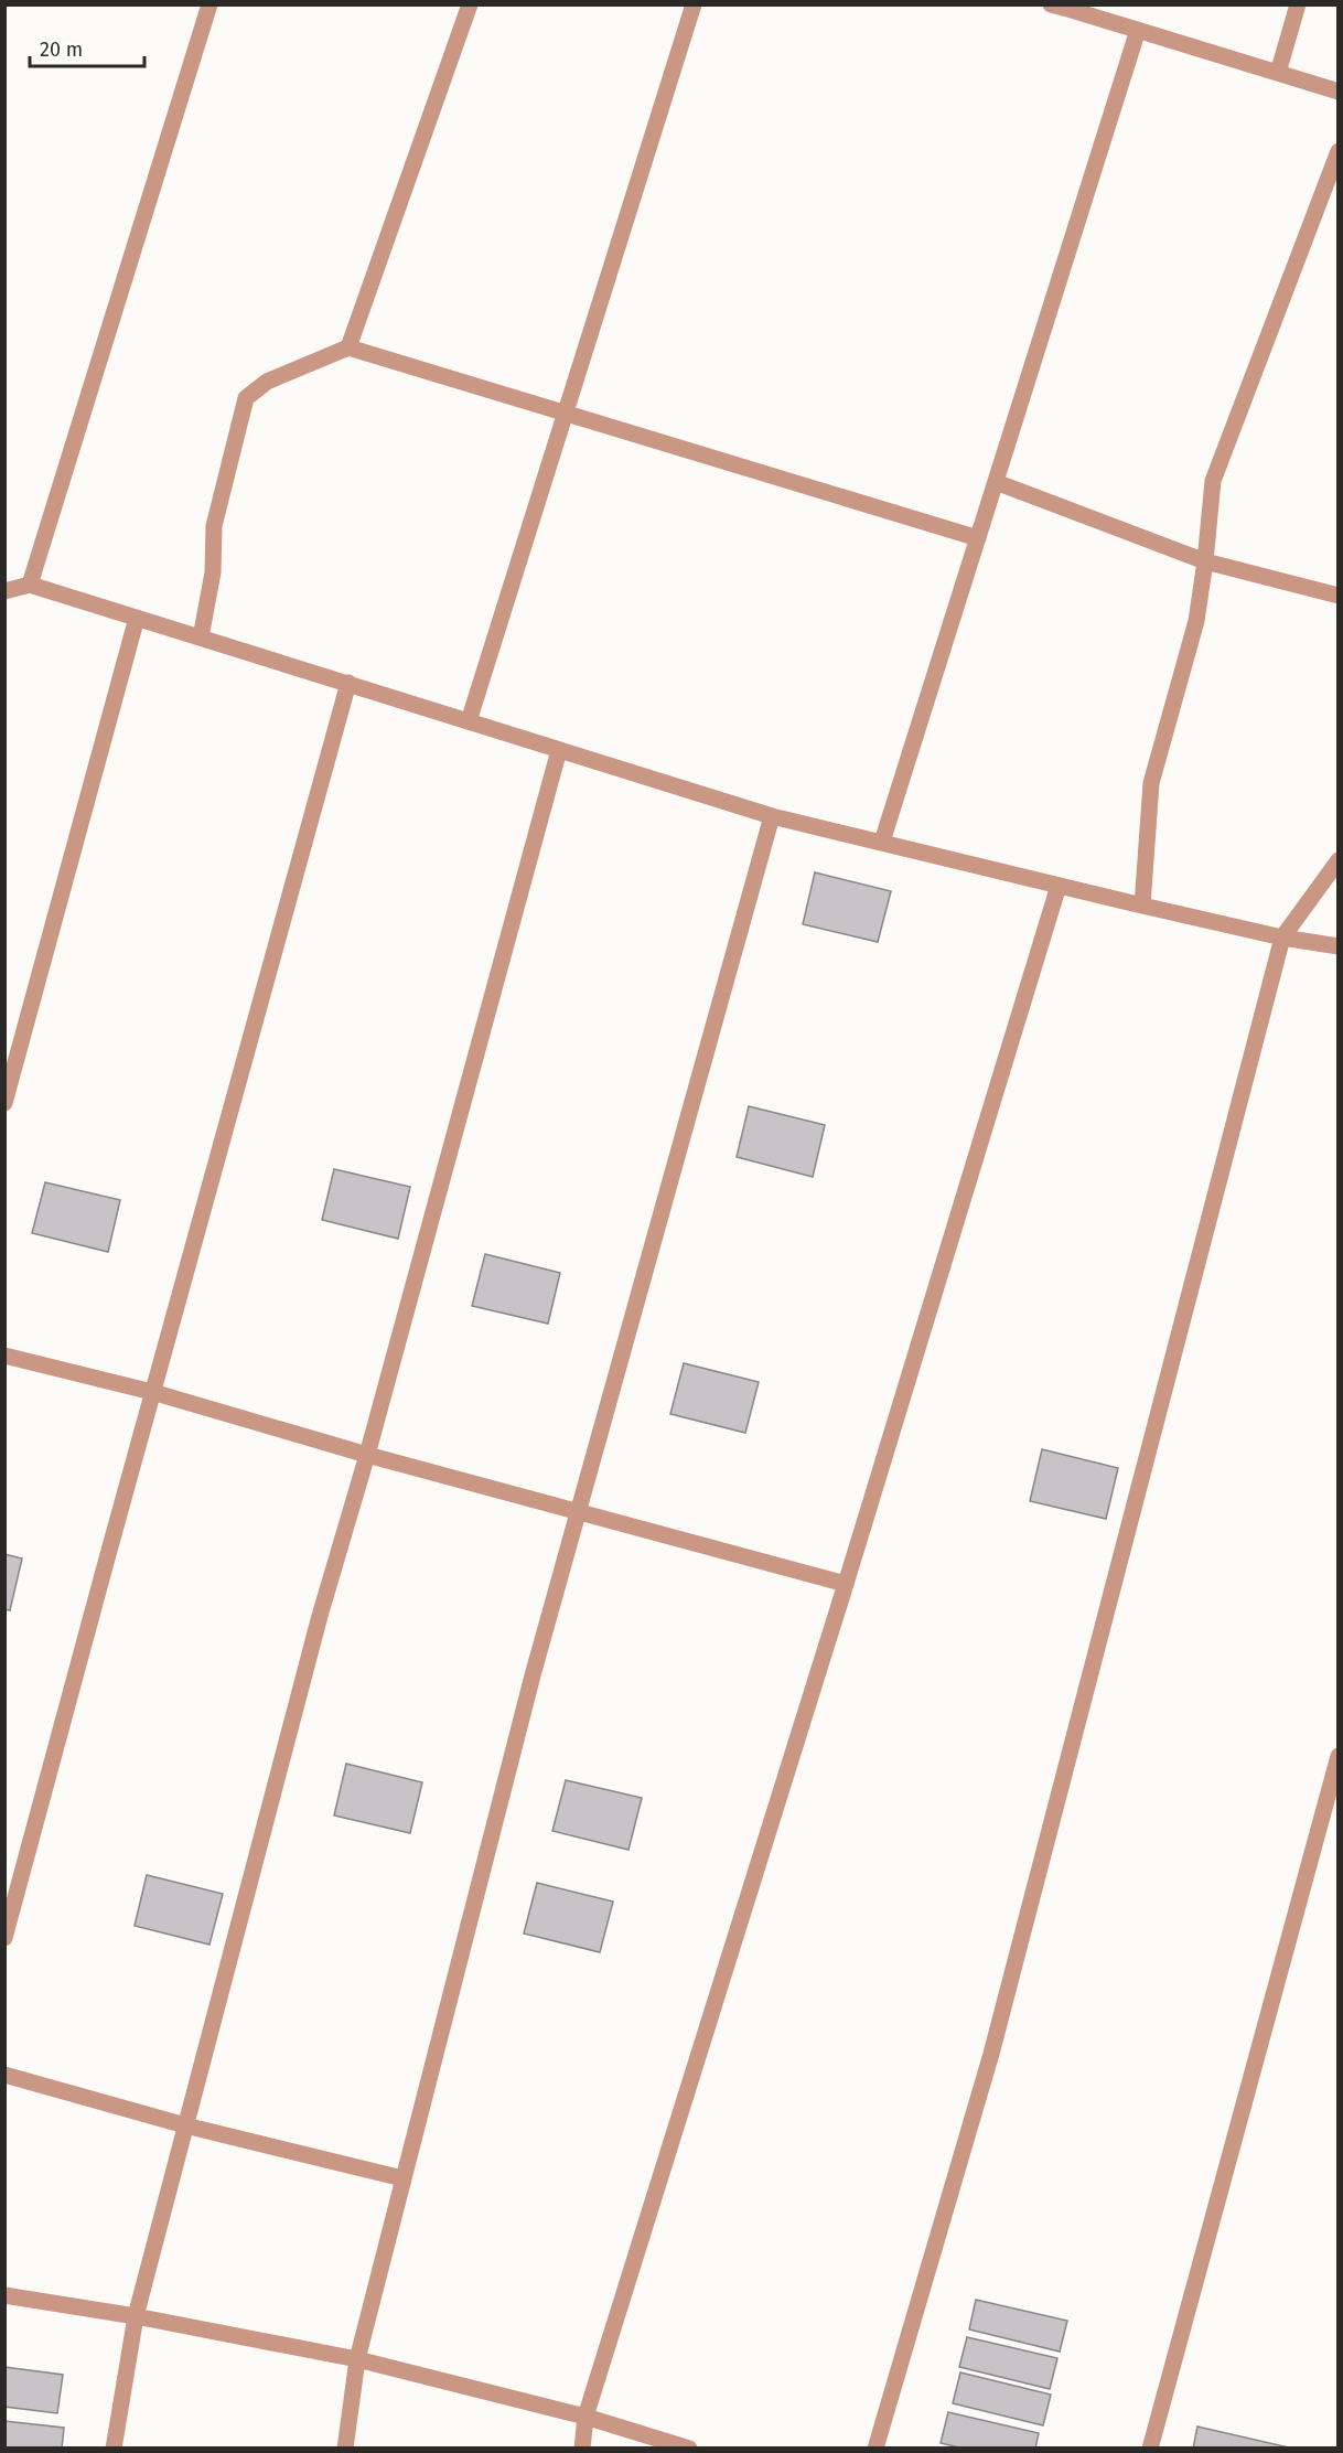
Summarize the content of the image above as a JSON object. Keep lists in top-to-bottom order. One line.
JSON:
{"scale_bar":"20 m"}
